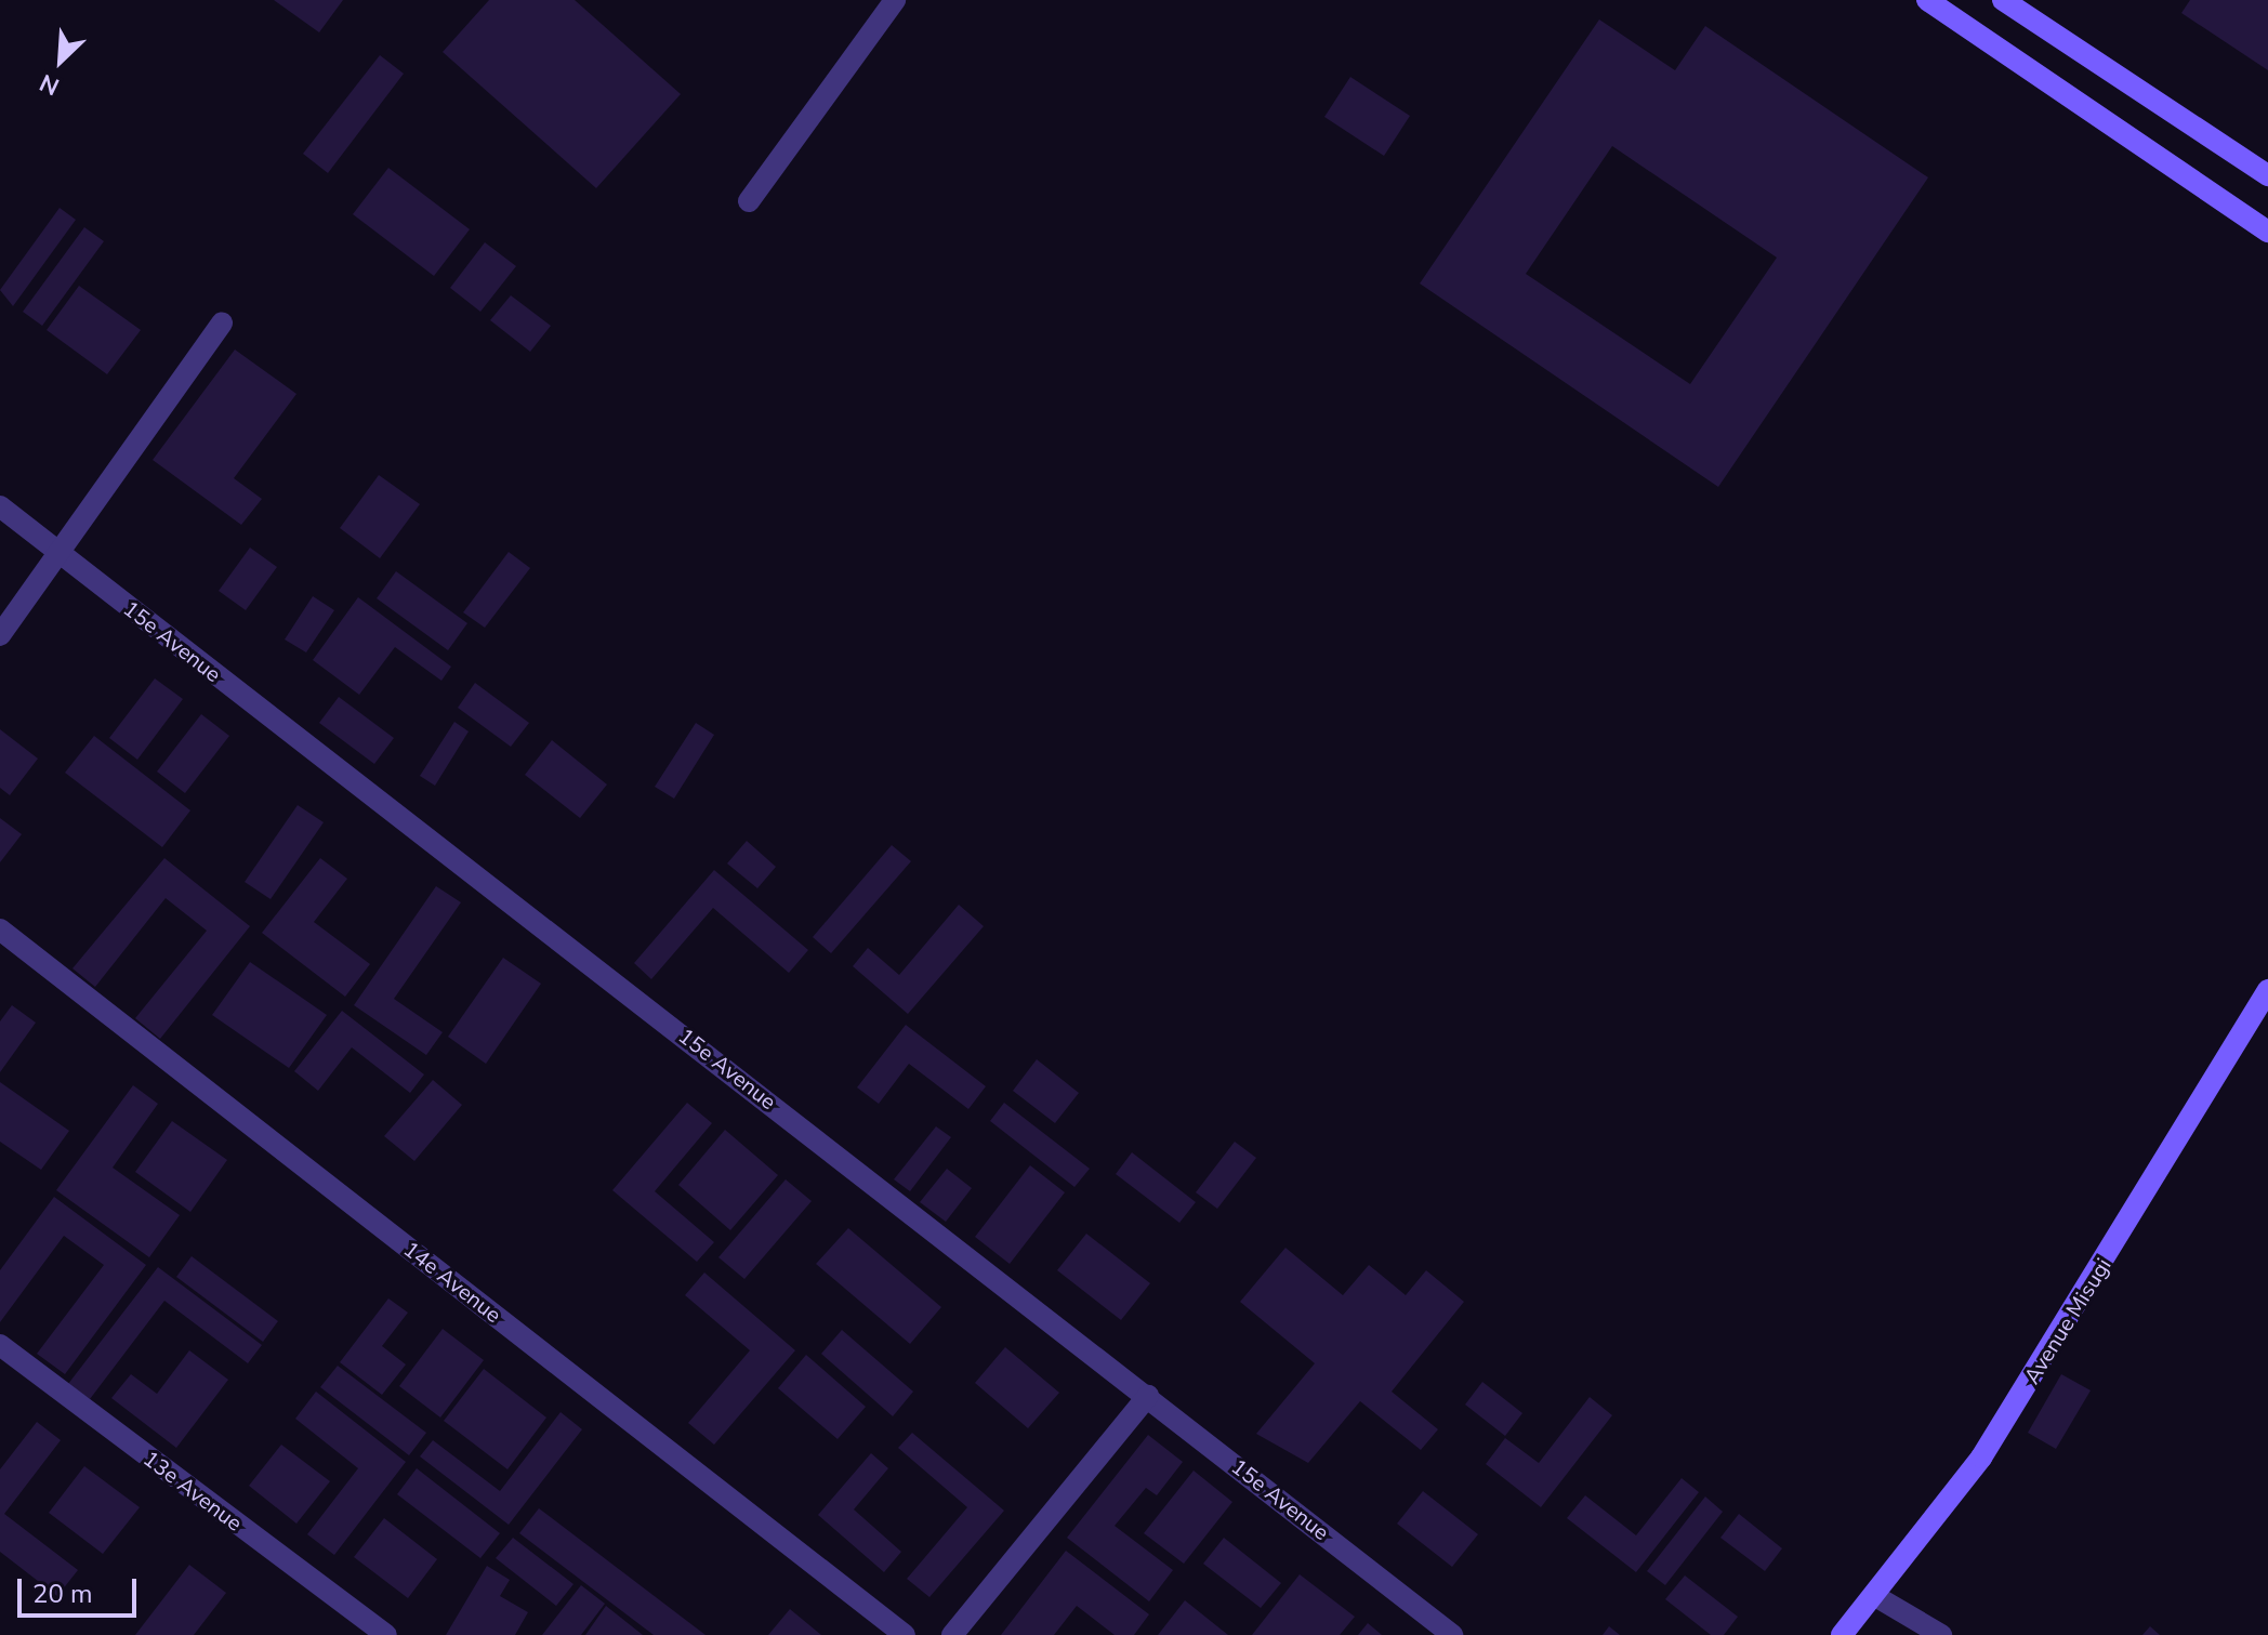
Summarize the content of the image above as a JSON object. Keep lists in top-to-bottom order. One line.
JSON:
{"streets":{"street":["15e Avenue","14e Avenue","Avenue Misugi","13e Avenue"]},"scale_bar":"20 m","north":"bottom left"}
